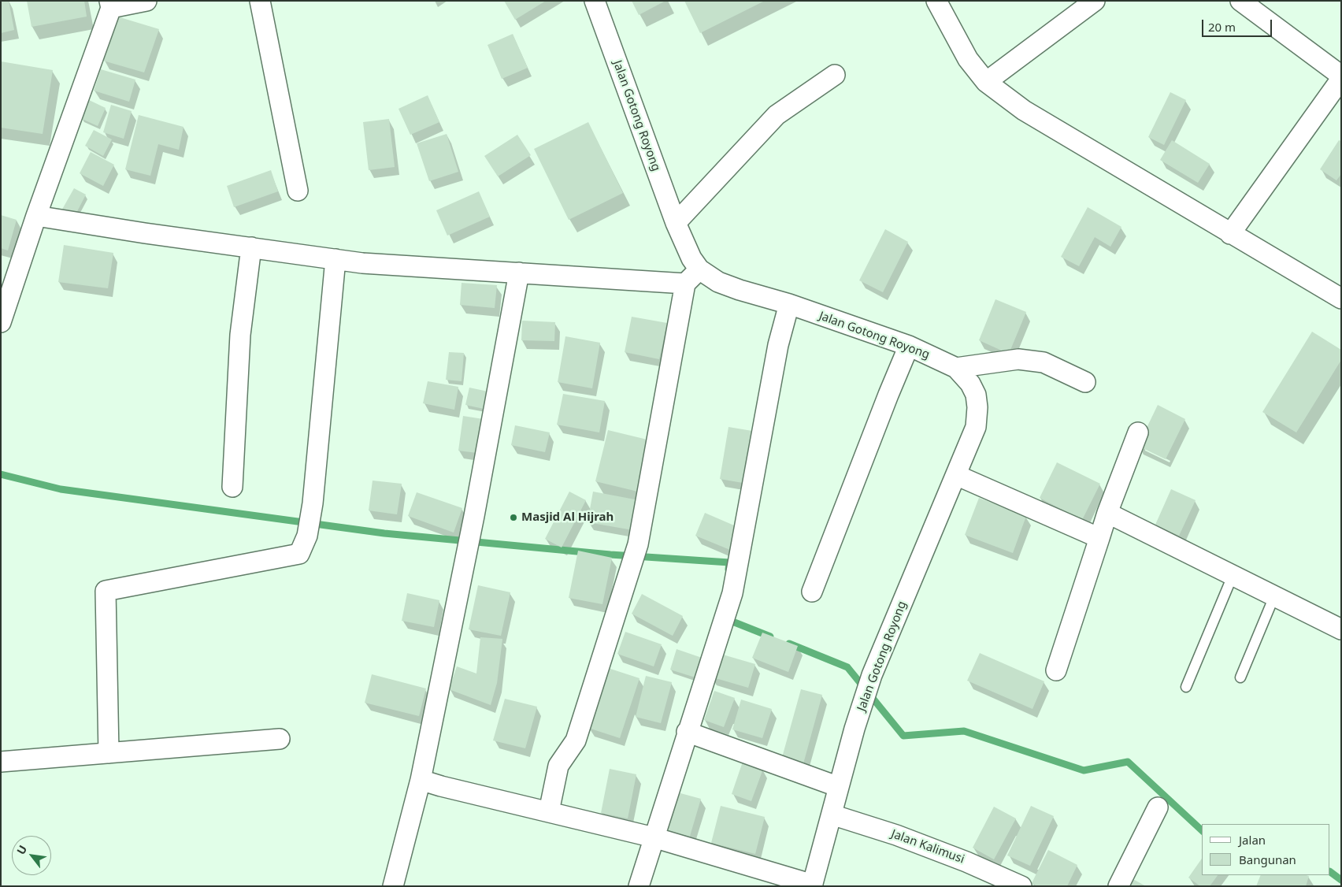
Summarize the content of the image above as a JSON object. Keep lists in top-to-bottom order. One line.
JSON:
{"streets":{"street":["Jalan Gotong Royong","Jalan Kalimusi"]},"crossings":[["Jalan Gotong Royong","Jalan Kalimusi"]],"places":["Masjid Al Hijrah"],"legend":["Jalan","Bangunan"],"scale_bar":"20 m","north":"top left"}
